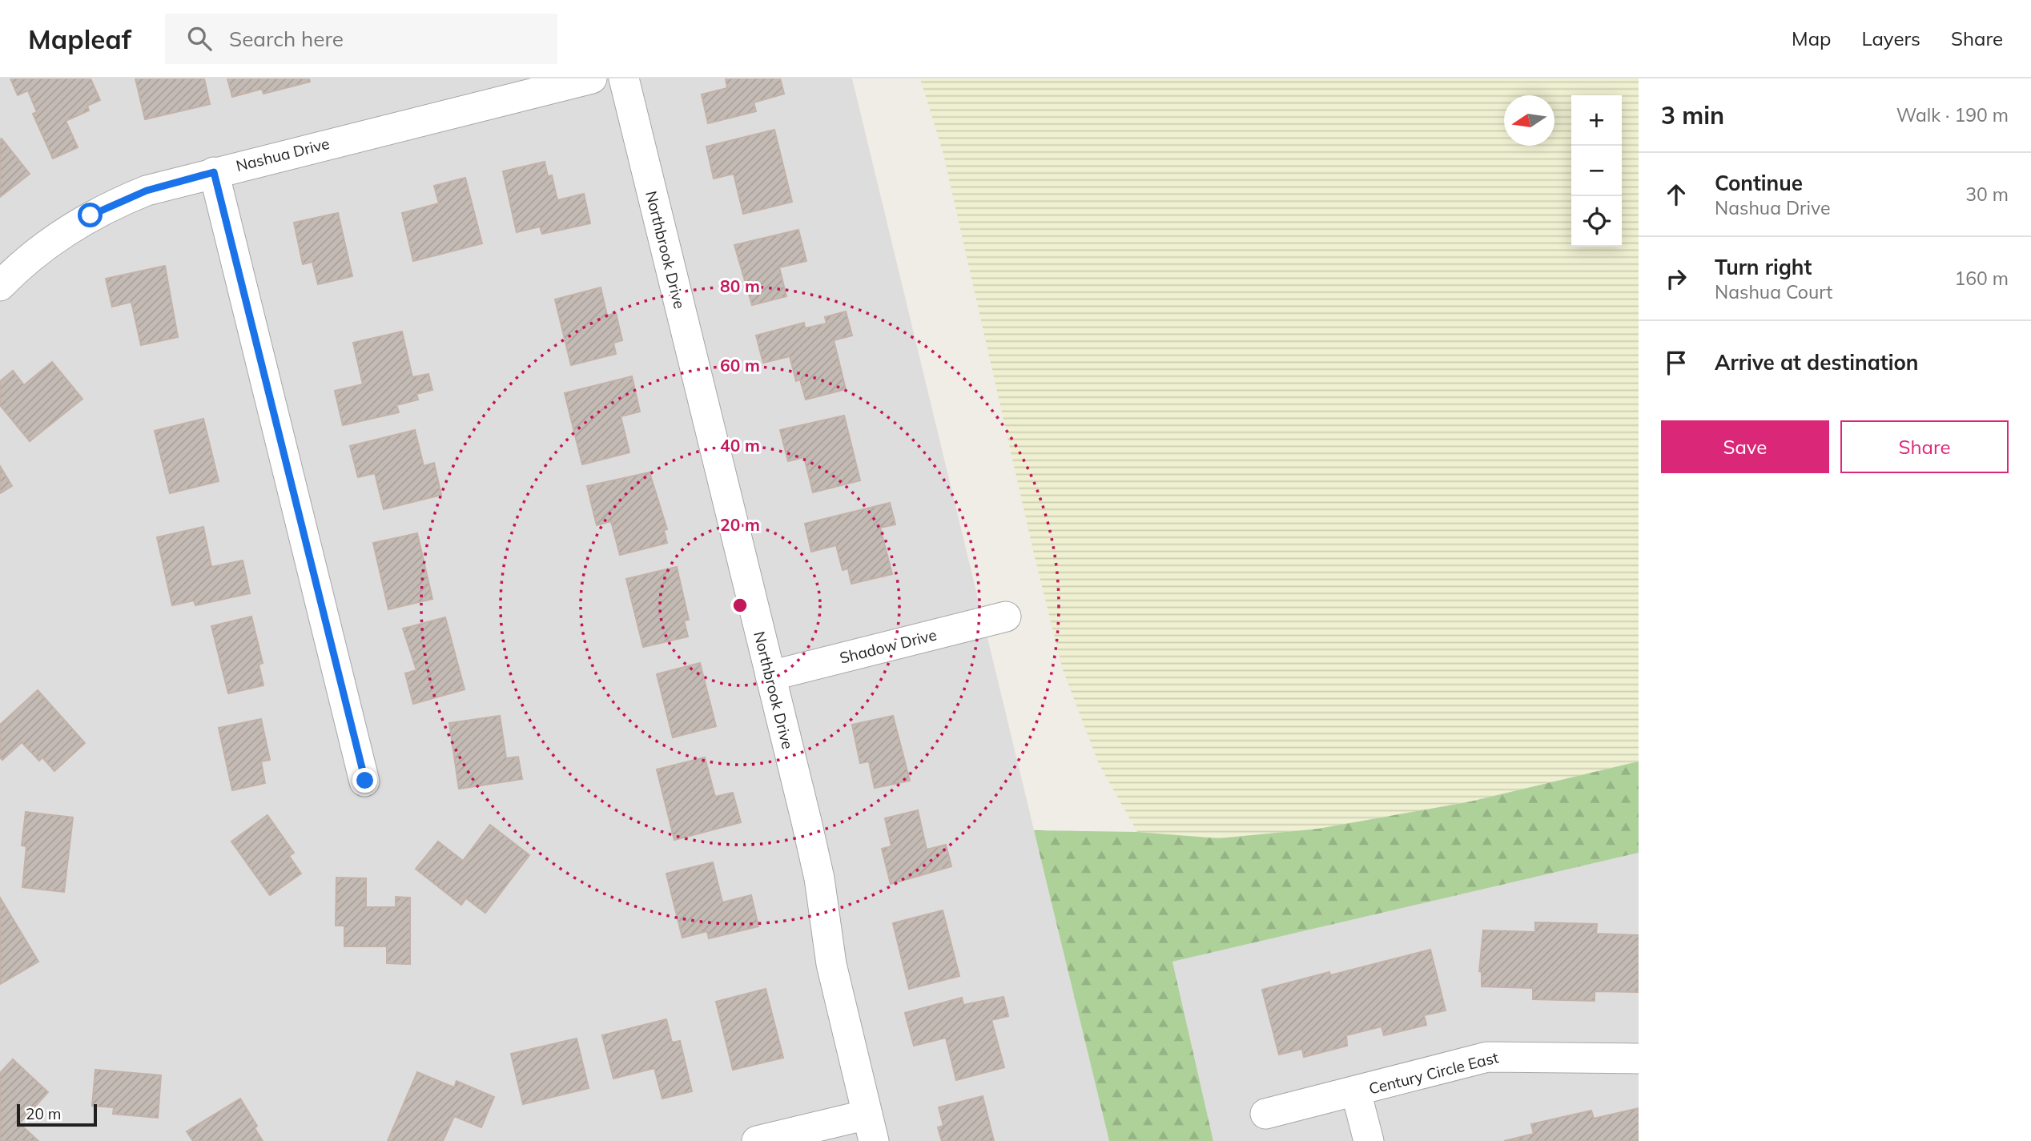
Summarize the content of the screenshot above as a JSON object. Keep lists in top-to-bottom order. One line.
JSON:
{"streets":{"street":["Nashua Drive","Northbrook Drive","Shadow Drive","Century Circle East"]},"crossings":[["Northbrook Drive","Shadow Drive"]],"scale_bar":"20 m","north":"left","page":{"header":"Mapleaf","search":"Search here","nav":["Map","Layers","Share"],"heading":["3 min","Walk · 190 m"],"map_buttons":["+","−"],"list":[["Continue","Nashua Drive","30 m"],["Turn right","Nashua Court","160 m"],"Arrive at destination"],"buttons":["Save","Share"],"scale":"20 m"},"rings":["80 m","60 m","40 m","20 m"]}
